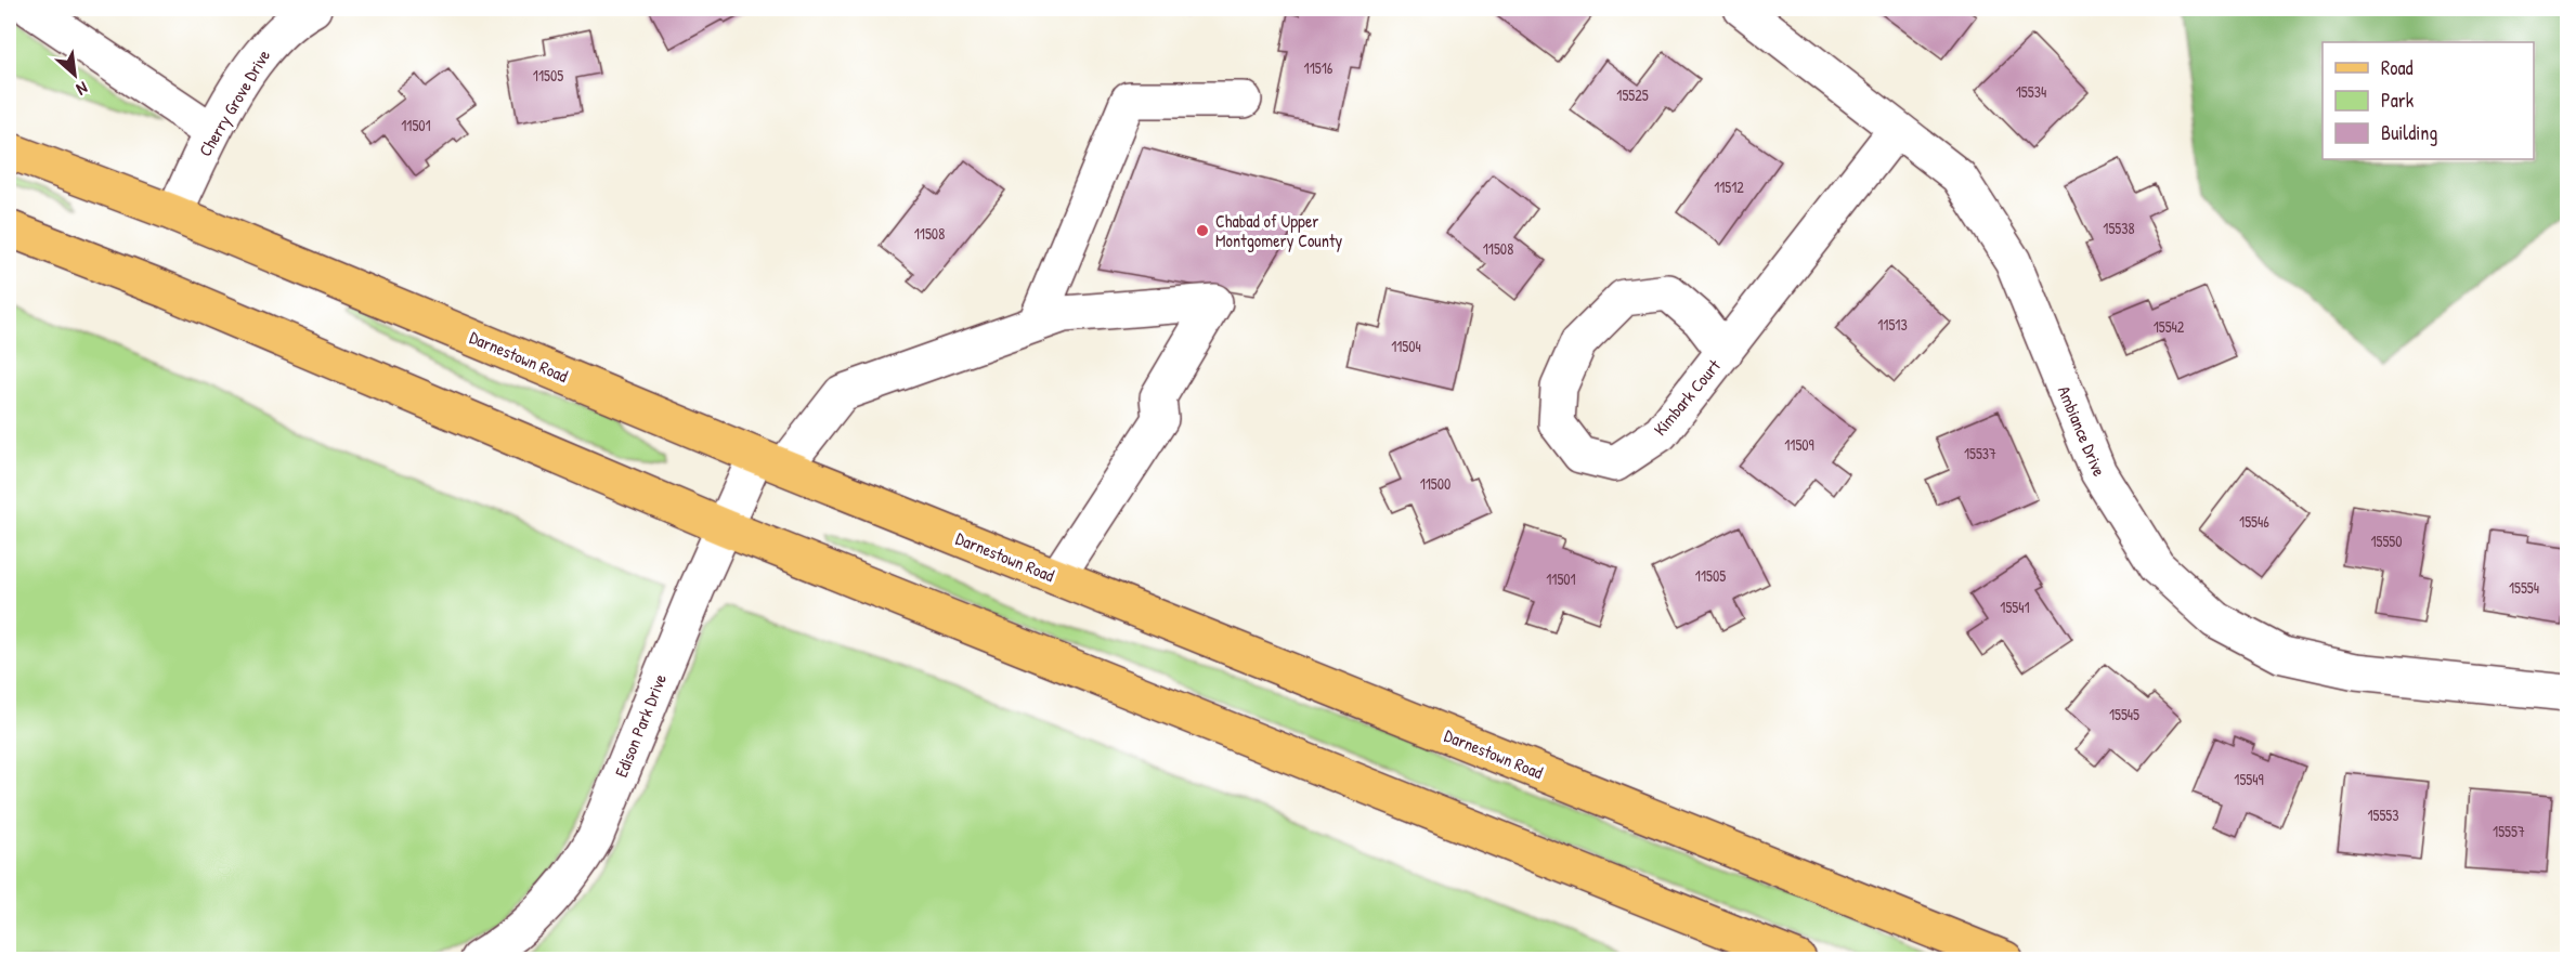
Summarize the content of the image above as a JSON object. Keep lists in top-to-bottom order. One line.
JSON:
{"streets":{"main road":["Darnestown Road"],"street":["Cherry Grove Drive","Kimbark Court","Ambiance Drive","Edison Park Drive"]},"crossings":[["Cherry Grove Drive","Darnestown Road"],["Darnestown Road","Edison Park Drive"],["Kimbark Court","Ambiance Drive"]],"places":["Chabad of Upper Montgomery County"],"house_numbers":["11516","11505","15534","15525","11501","11512","15538","11508","11508","11513","15542","11504","11509","15537","11500","15546","15550","11505","11501","15554","15541","15545","15549","15553","15557"],"legend":["Road","Park","Building"],"north":"bottom right"}
